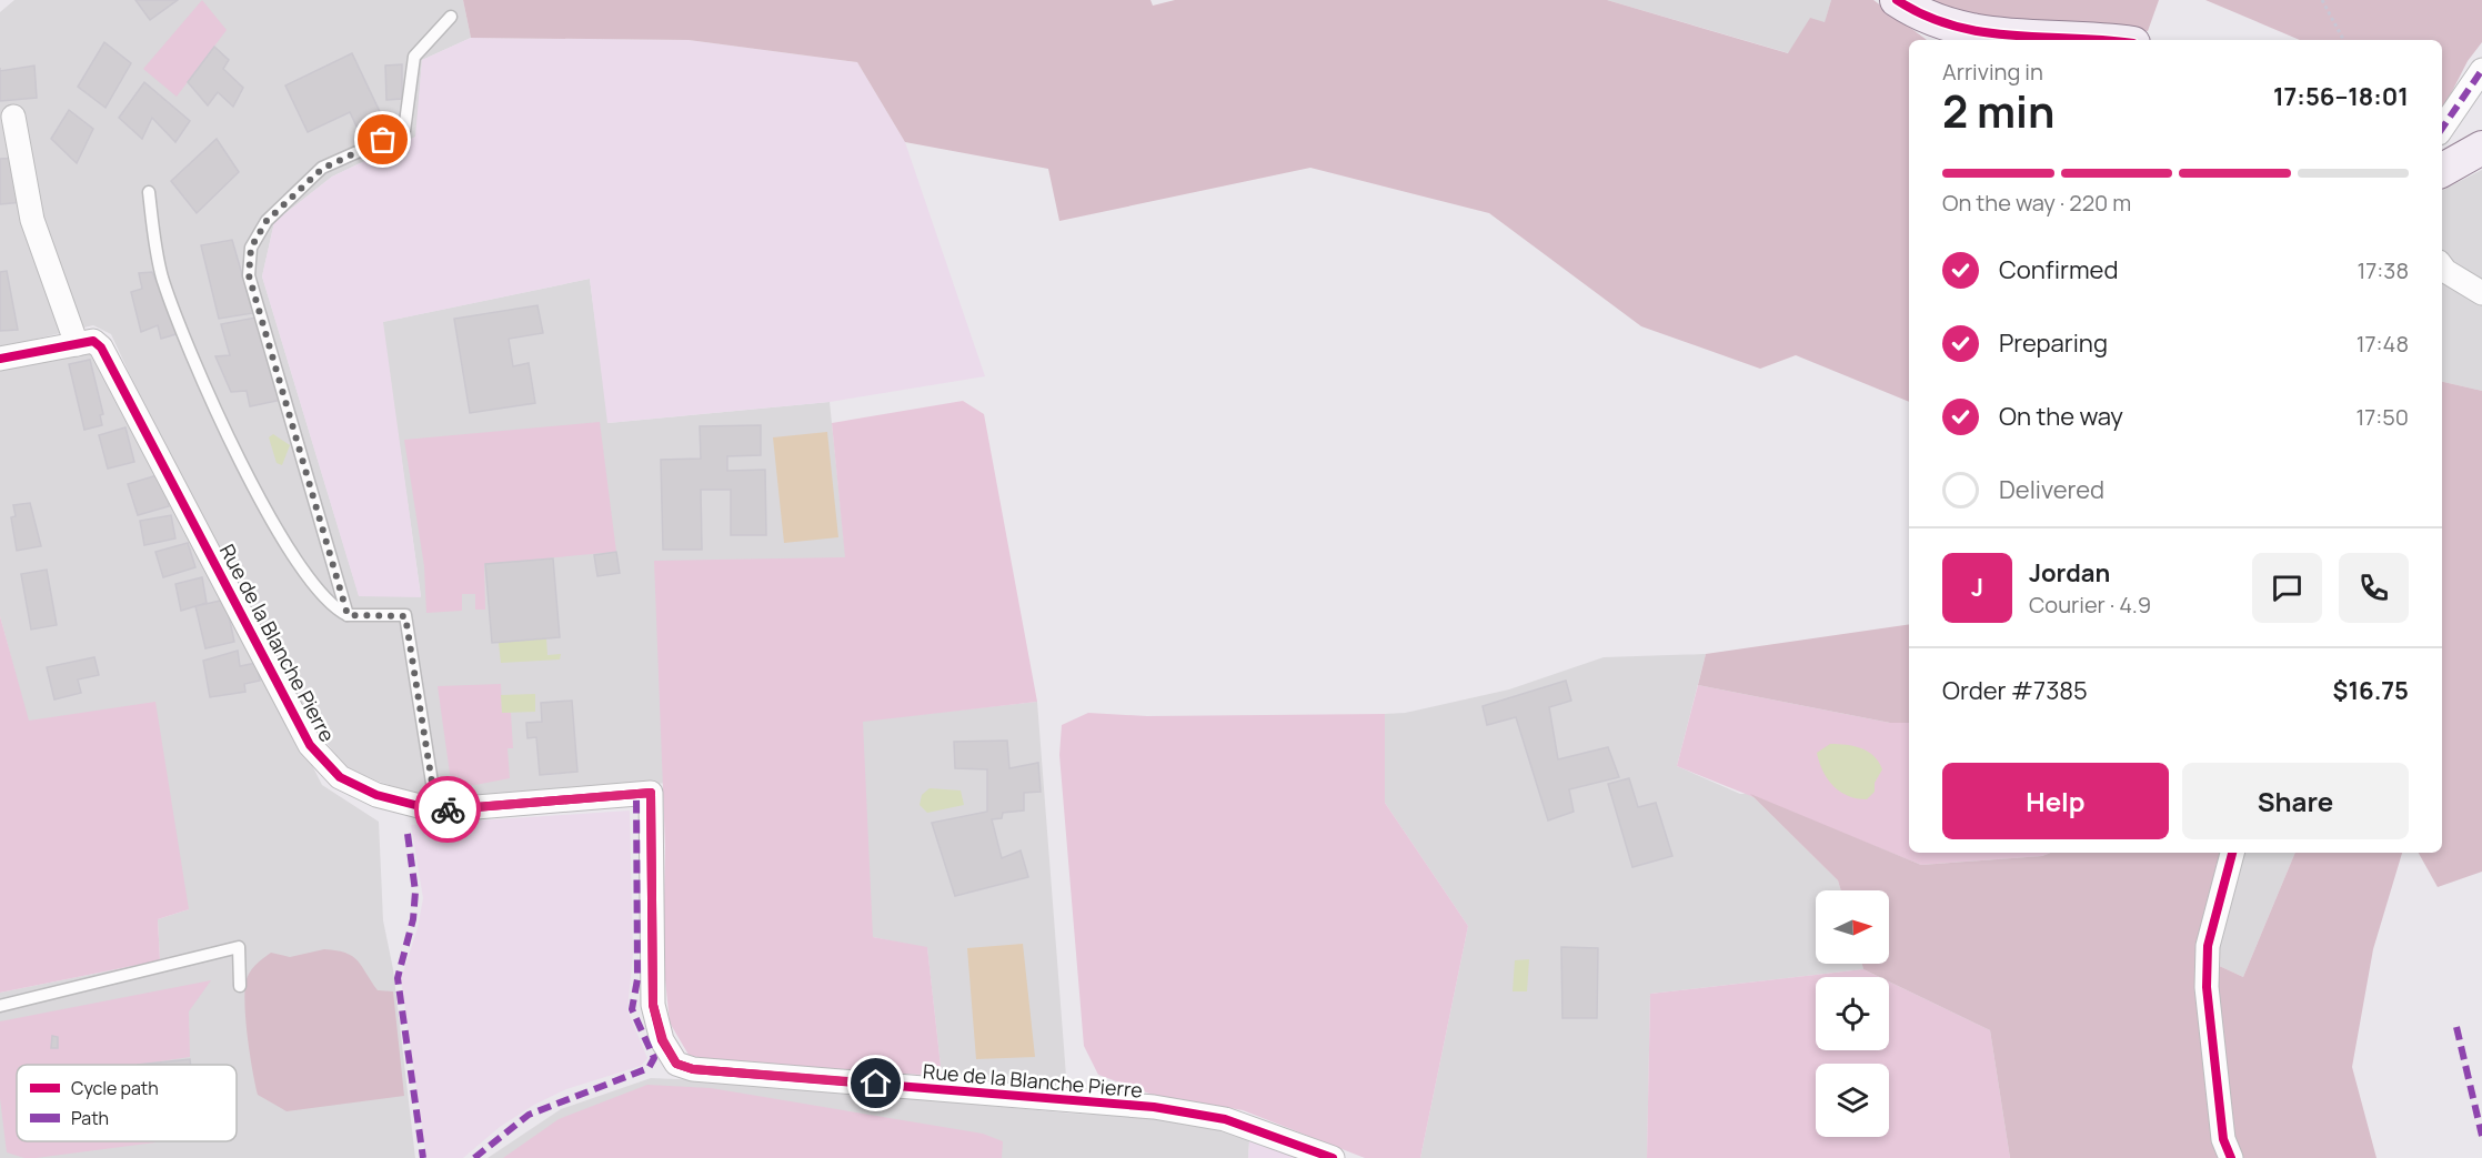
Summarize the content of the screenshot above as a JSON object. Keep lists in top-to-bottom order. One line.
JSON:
{"streets":{"street":["Rue de la Blanche Pierre"]},"legend":["Cycle path","Path"],"north":"right","page":{"heading":["2 min","Arriving in","17:56–18:01"],"panel":["Jordan","Courier · 4.9","Order #7385","$16.75"],"bar":"On the way · 220 m","list":[["Confirmed","17:38"],["Preparing","17:48"],["On the way","17:50"],"Delivered"],"round":"J","buttons":["Help","Share"]}}
